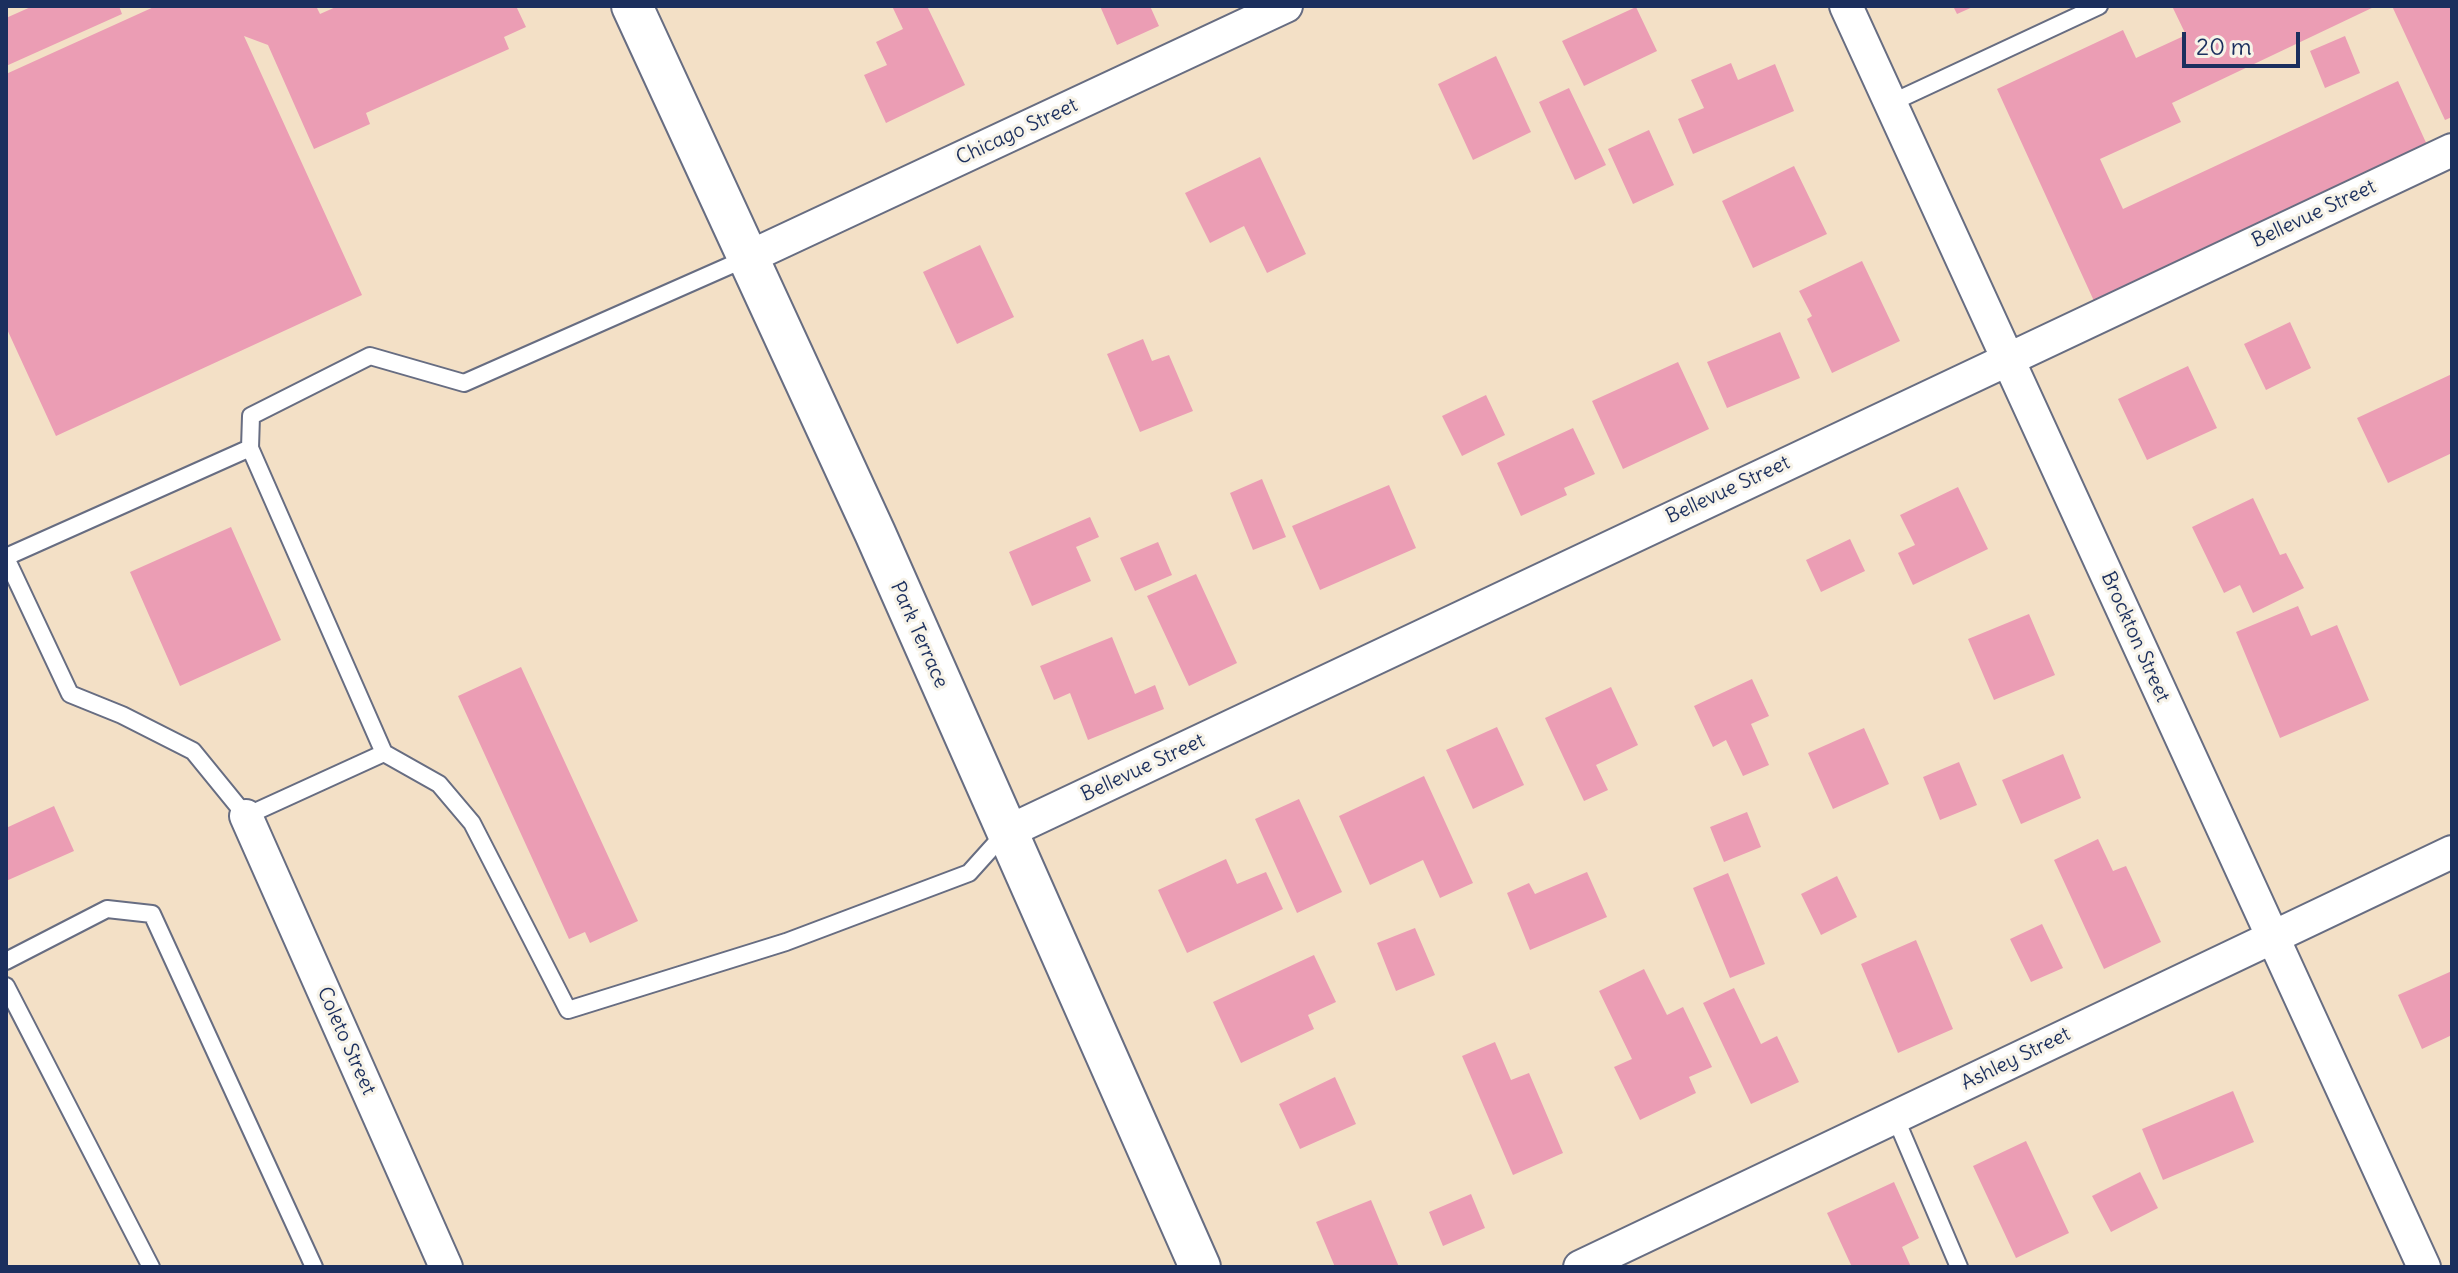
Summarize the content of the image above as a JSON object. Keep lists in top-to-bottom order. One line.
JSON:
{"streets":{"street":["Chicago Street","Bellevue Street","Park Terrace","Brockton Street","Coleto Street","Ashley Street"]},"crossings":[["Chicago Street","Park Terrace"],["Bellevue Street","Park Terrace"],["Bellevue Street","Brockton Street"],["Brockton Street","Ashley Street"]],"scale_bar":"20 m"}
